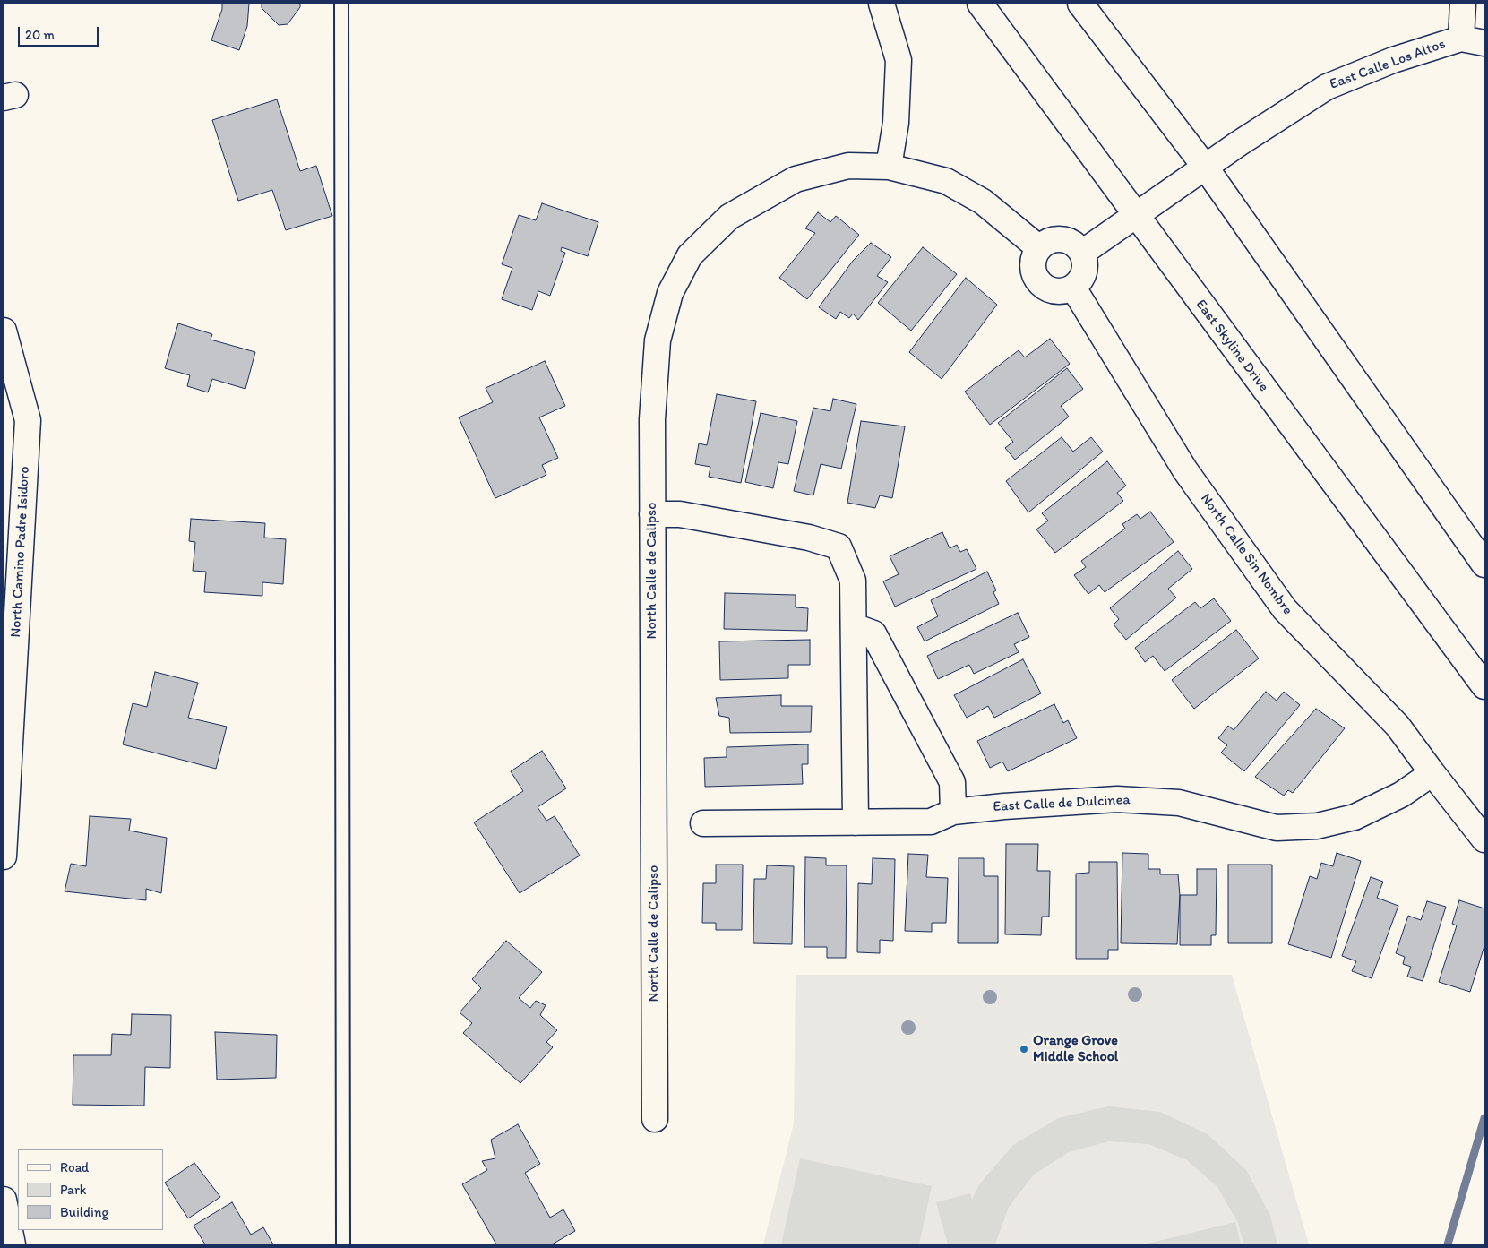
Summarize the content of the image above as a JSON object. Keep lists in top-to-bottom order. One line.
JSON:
{"streets":{"street":["East Calle Los Altos","East Skyline Drive","North Camino Padre Isidoro","North Calle Sin Nombre","North Calle de Calipso","East Calle de Dulcinea"]},"crossings":[["East Calle Los Altos","East Skyline Drive"],["East Calle Los Altos","North Calle Sin Nombre"],["North Calle Sin Nombre","East Calle de Dulcinea"]],"places":["Orange Grove Middle School"],"legend":["Road","Park","Building"],"scale_bar":"20 m"}
